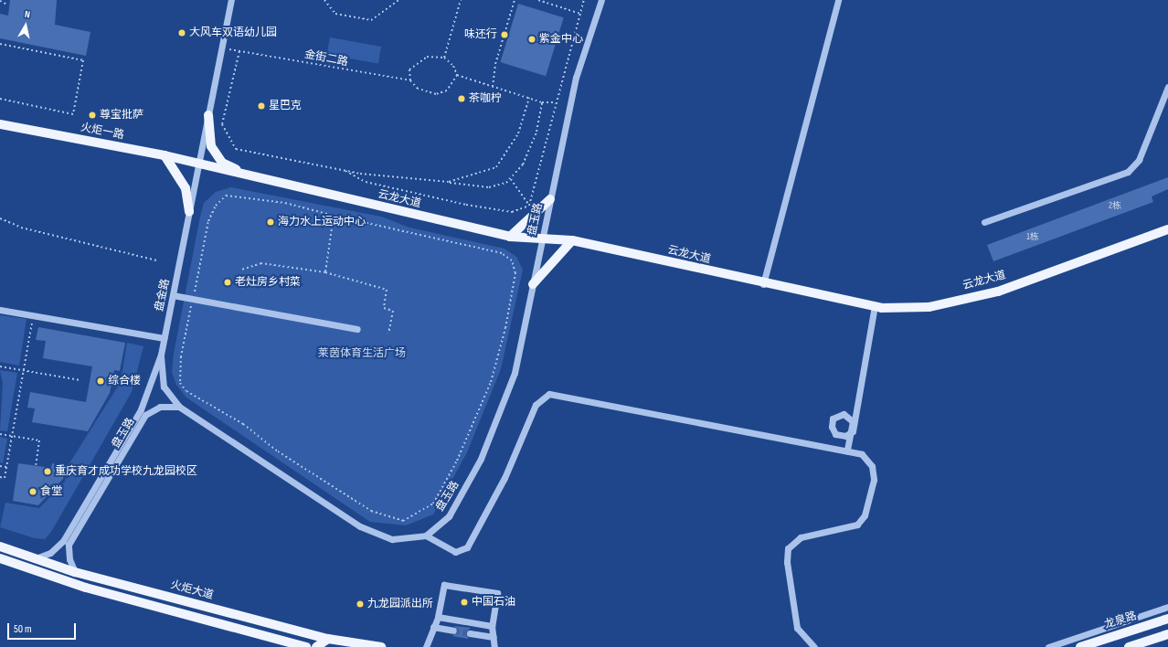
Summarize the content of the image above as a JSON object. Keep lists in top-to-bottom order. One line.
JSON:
{"streets":{"main road":["火炬一路","云龙大道","火炬大道","龙泉路"],"street":["盘玉路","盘金路"],"path":["金街二路"]},"crossings":[["金街二路","盘金路"],["火炬一路","云龙大道"],["火炬一路","盘金路"],["云龙大道","盘玉路"],["云龙大道","盘金路"],["盘玉路","火炬大道"],["盘金路","火炬大道"]],"parks":["莱茵体育生活广场"],"places":["大风车双语幼儿园","味还行","紫金中心","茶咖柠","星巴克","尊宝批萨","海力水上运动中心","老灶房乡村菜","综合楼","重庆育才成功学校九龙园校区","食堂","中国石油","九龙园派出所"],"house_numbers":["2栋","1栋"],"scale_bar":"50 m","north":"top"}
